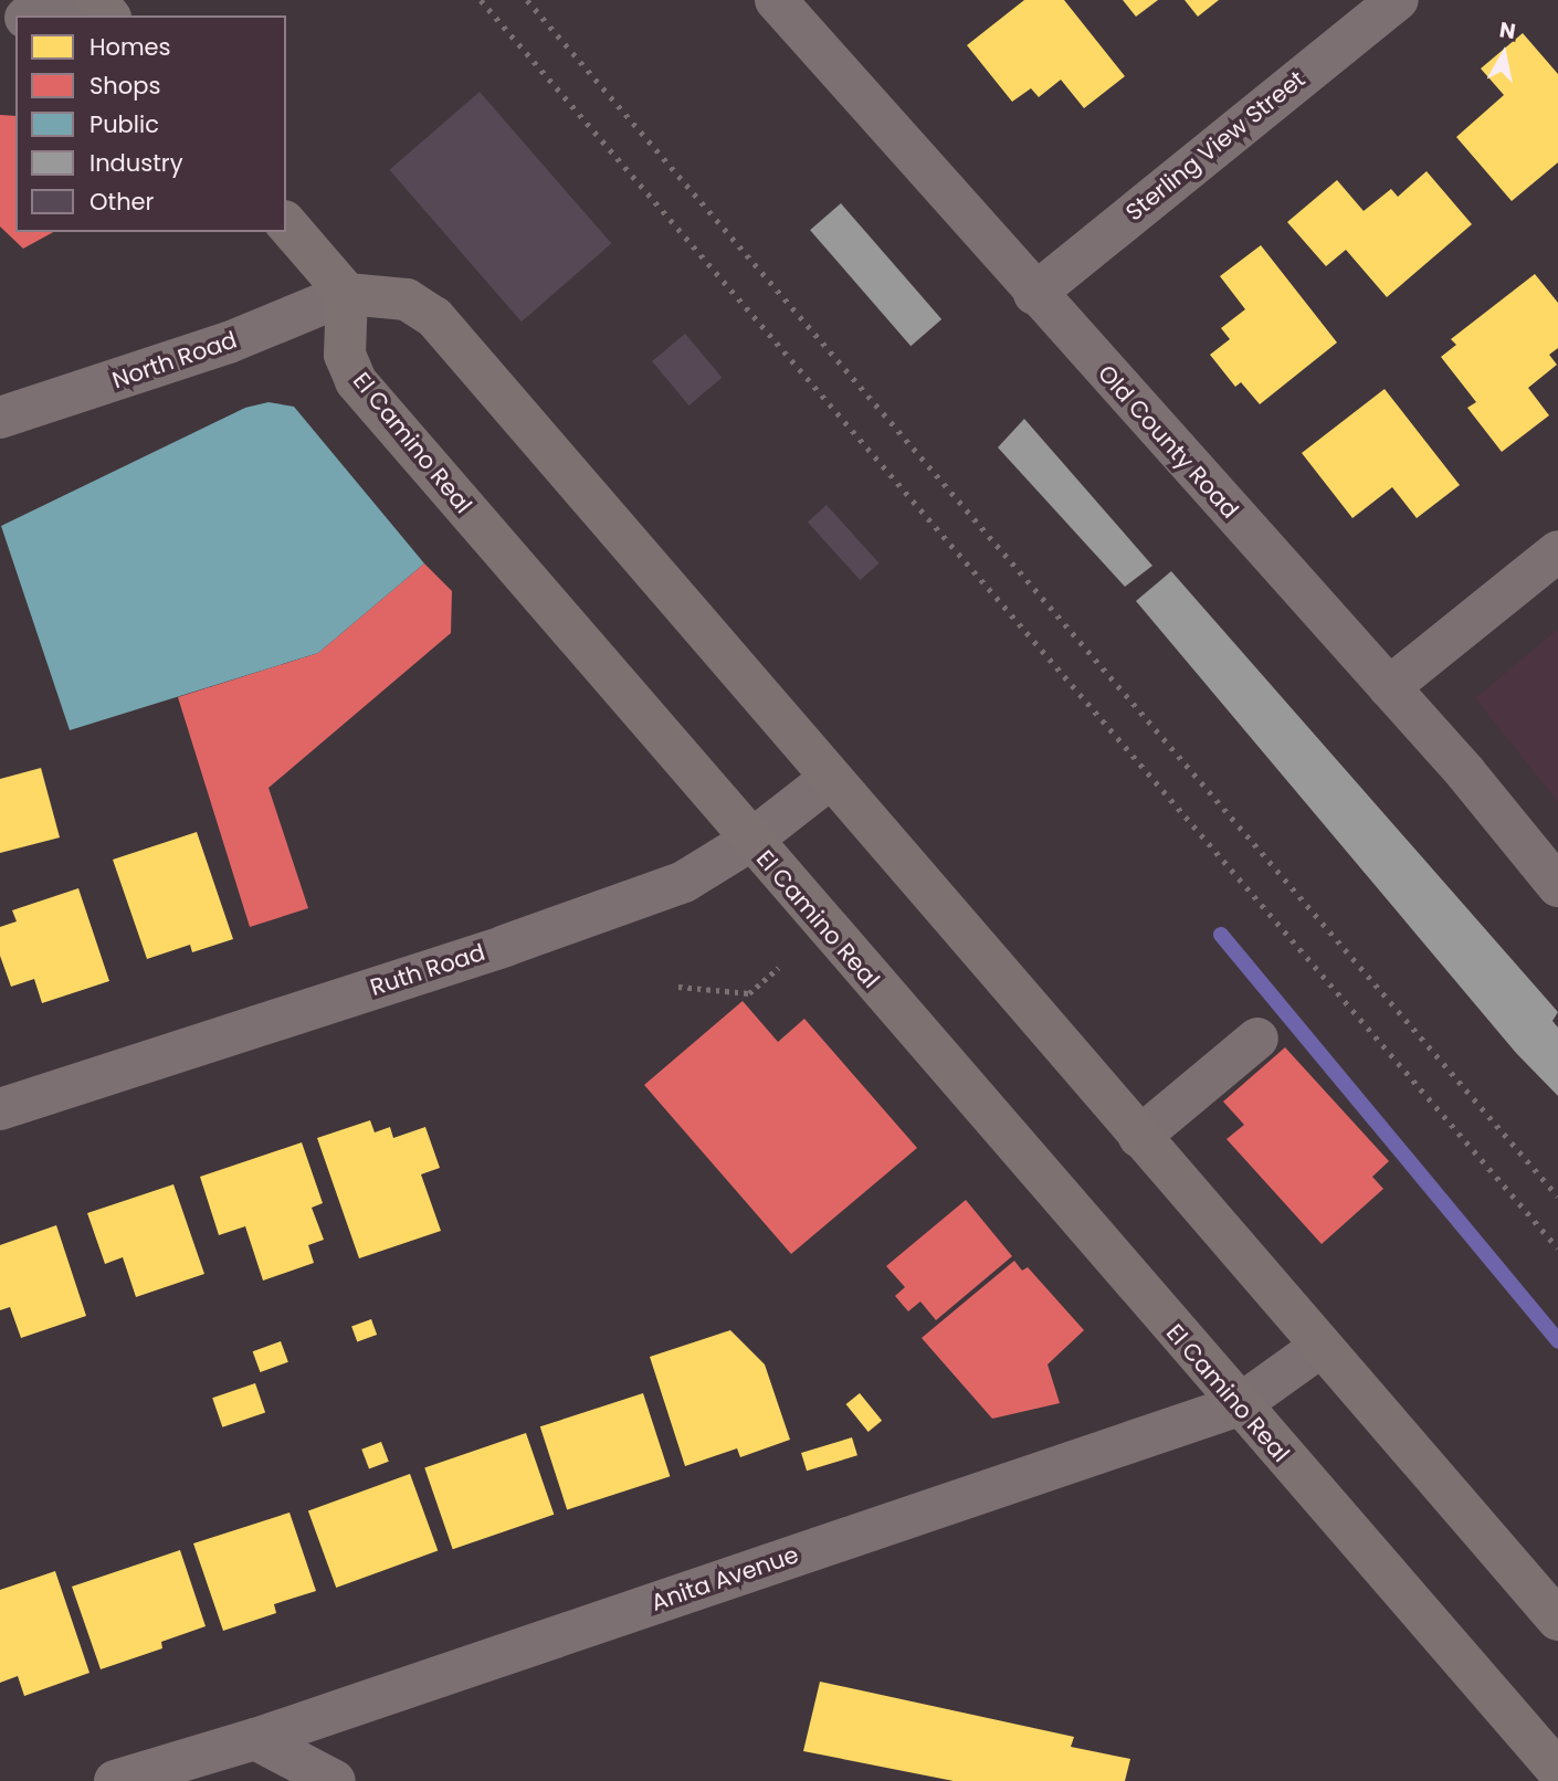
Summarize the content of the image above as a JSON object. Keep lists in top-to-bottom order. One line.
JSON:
{"streets":{"main road":["El Camino Real"],"street":["Sterling View Street","North Road","Old County Road","Ruth Road","Anita Avenue"]},"crossings":[["Sterling View Street","Old County Road"],["North Road","El Camino Real"],["El Camino Real","Ruth Road"],["El Camino Real","Anita Avenue"]],"legend":["Homes","Shops","Public","Industry","Other"],"north":"top"}
